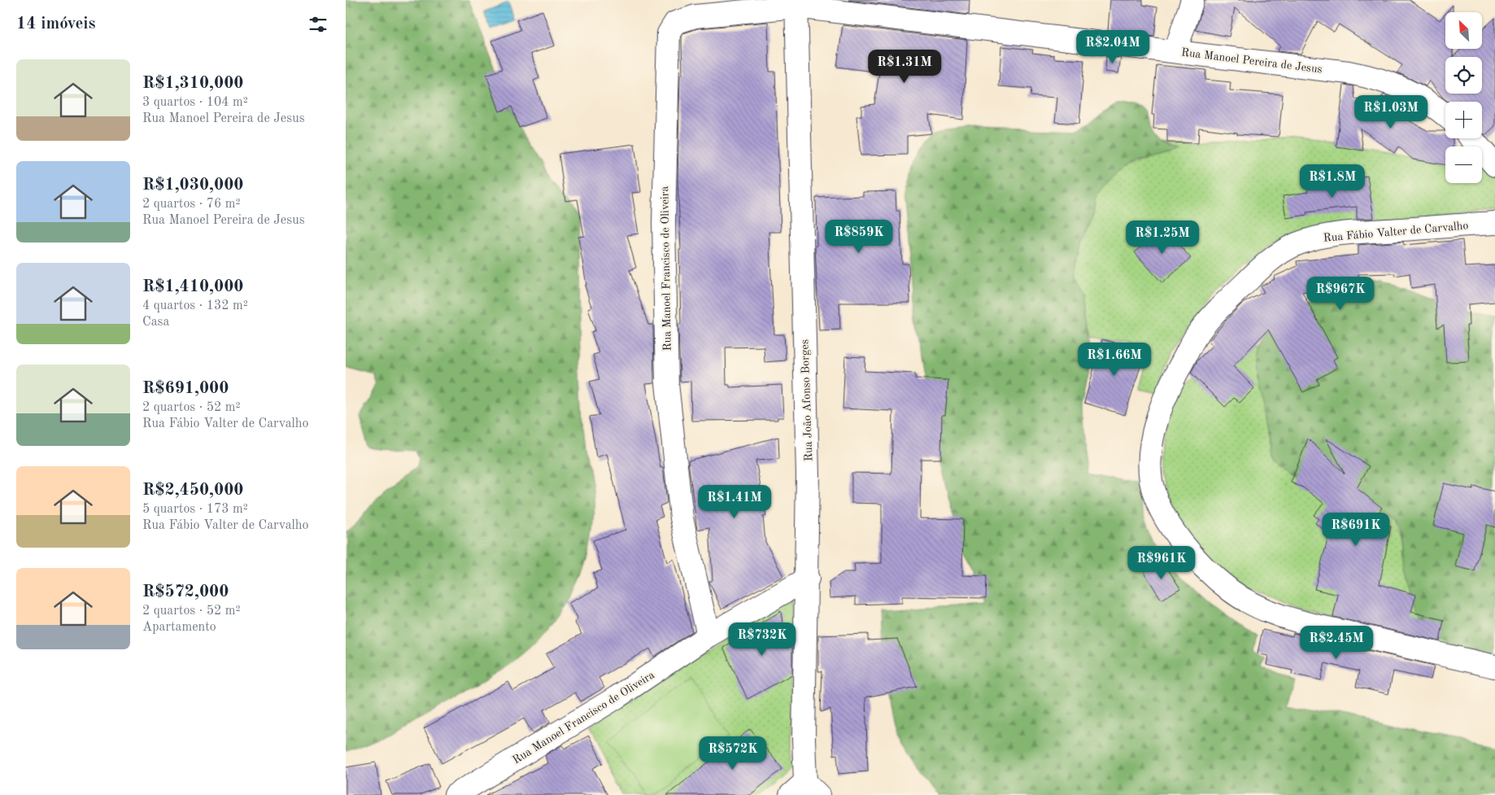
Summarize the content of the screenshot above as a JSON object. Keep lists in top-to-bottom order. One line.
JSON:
{"streets":{"street":["Rua Manoel Pereira de Jesus","Rua Fábio Valter de Carvalho","Rua Manoel Francisco de Oliveira","Rua João Afonso Borges"]},"crossings":[["Rua Manoel Pereira de Jesus","Rua Manoel Francisco de Oliveira"],["Rua Manoel Pereira de Jesus","Rua João Afonso Borges"],["Rua Manoel Francisco de Oliveira","Rua João Afonso Borges"]],"north":"top left","page":{"heading":"14 imóveis","map_buttons":["+","−"],"price":["R$2.04M","R$1.31M","R$1.03M","R$1.8M","R$859K","R$1.25M","R$967K","R$1.66M","R$1.41M","R$691K","R$961K","R$732K","R$2.45M","R$572K"],"list":[{"name":"R$1,310,000","note":"3 quartos · 104 m² · Rua Manoel Pereira de Jesus"},{"name":"R$1,030,000","note":"2 quartos · 76 m² · Rua Manoel Pereira de Jesus"},{"name":"R$1,410,000","note":"4 quartos · 132 m² · Casa"},{"name":"R$691,000","note":"2 quartos · 52 m² · Rua Fábio Valter de Carvalho"},{"name":"R$2,450,000","note":"5 quartos · 173 m² · Rua Fábio Valter de Carvalho"},{"name":"R$572,000","note":"2 quartos · 52 m² · Apartamento"}]}}
